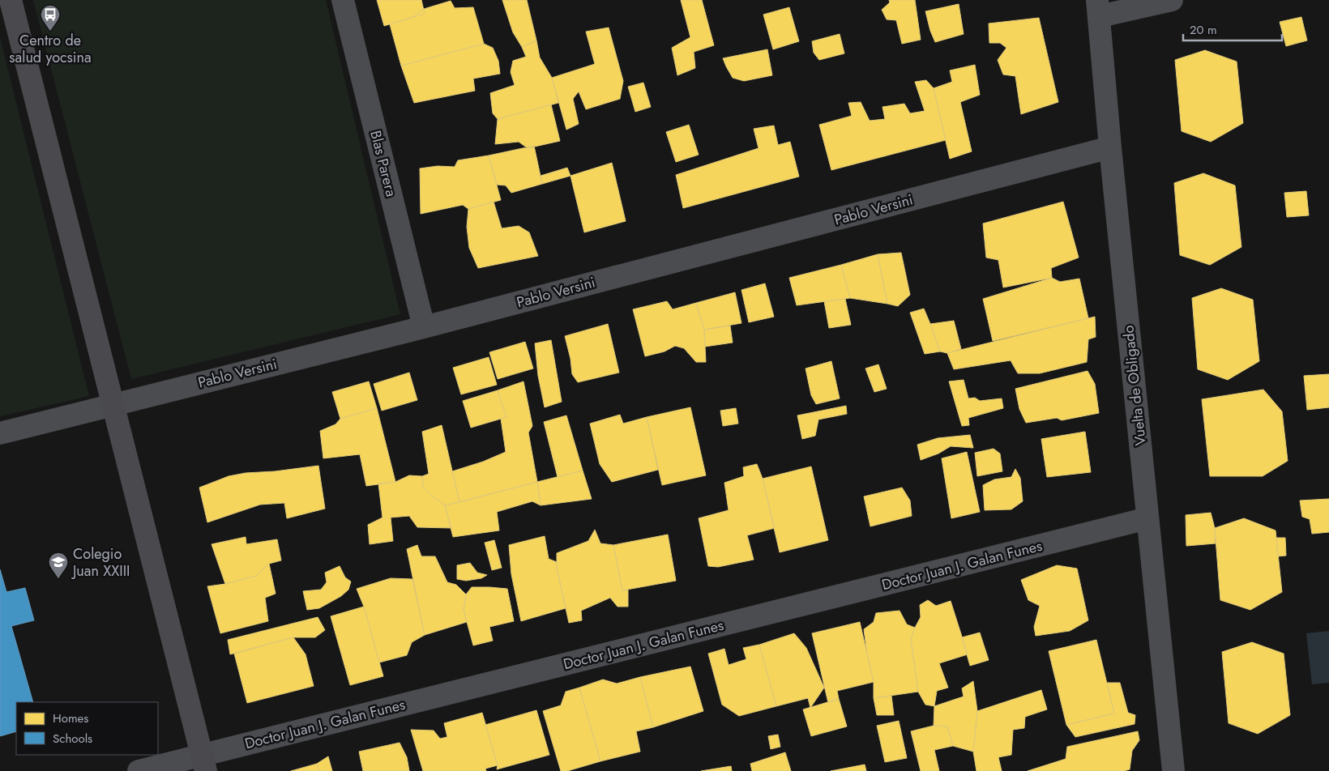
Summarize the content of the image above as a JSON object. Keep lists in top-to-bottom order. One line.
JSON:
{"streets":{"street":["Blas Parera","Pablo Versini","Vuelta de Obligado","Doctor Juan J. Galan Funes"]},"crossings":[["Blas Parera","Pablo Versini"],["Pablo Versini","Vuelta de Obligado"],["Vuelta de Obligado","Doctor Juan J. Galan Funes"]],"places":{"bus stop":["Centro de salud yocsina"],"school or university":["Colegio Juan XXIII"]},"legend":["Homes","Schools"],"scale_bar":"20 m"}
